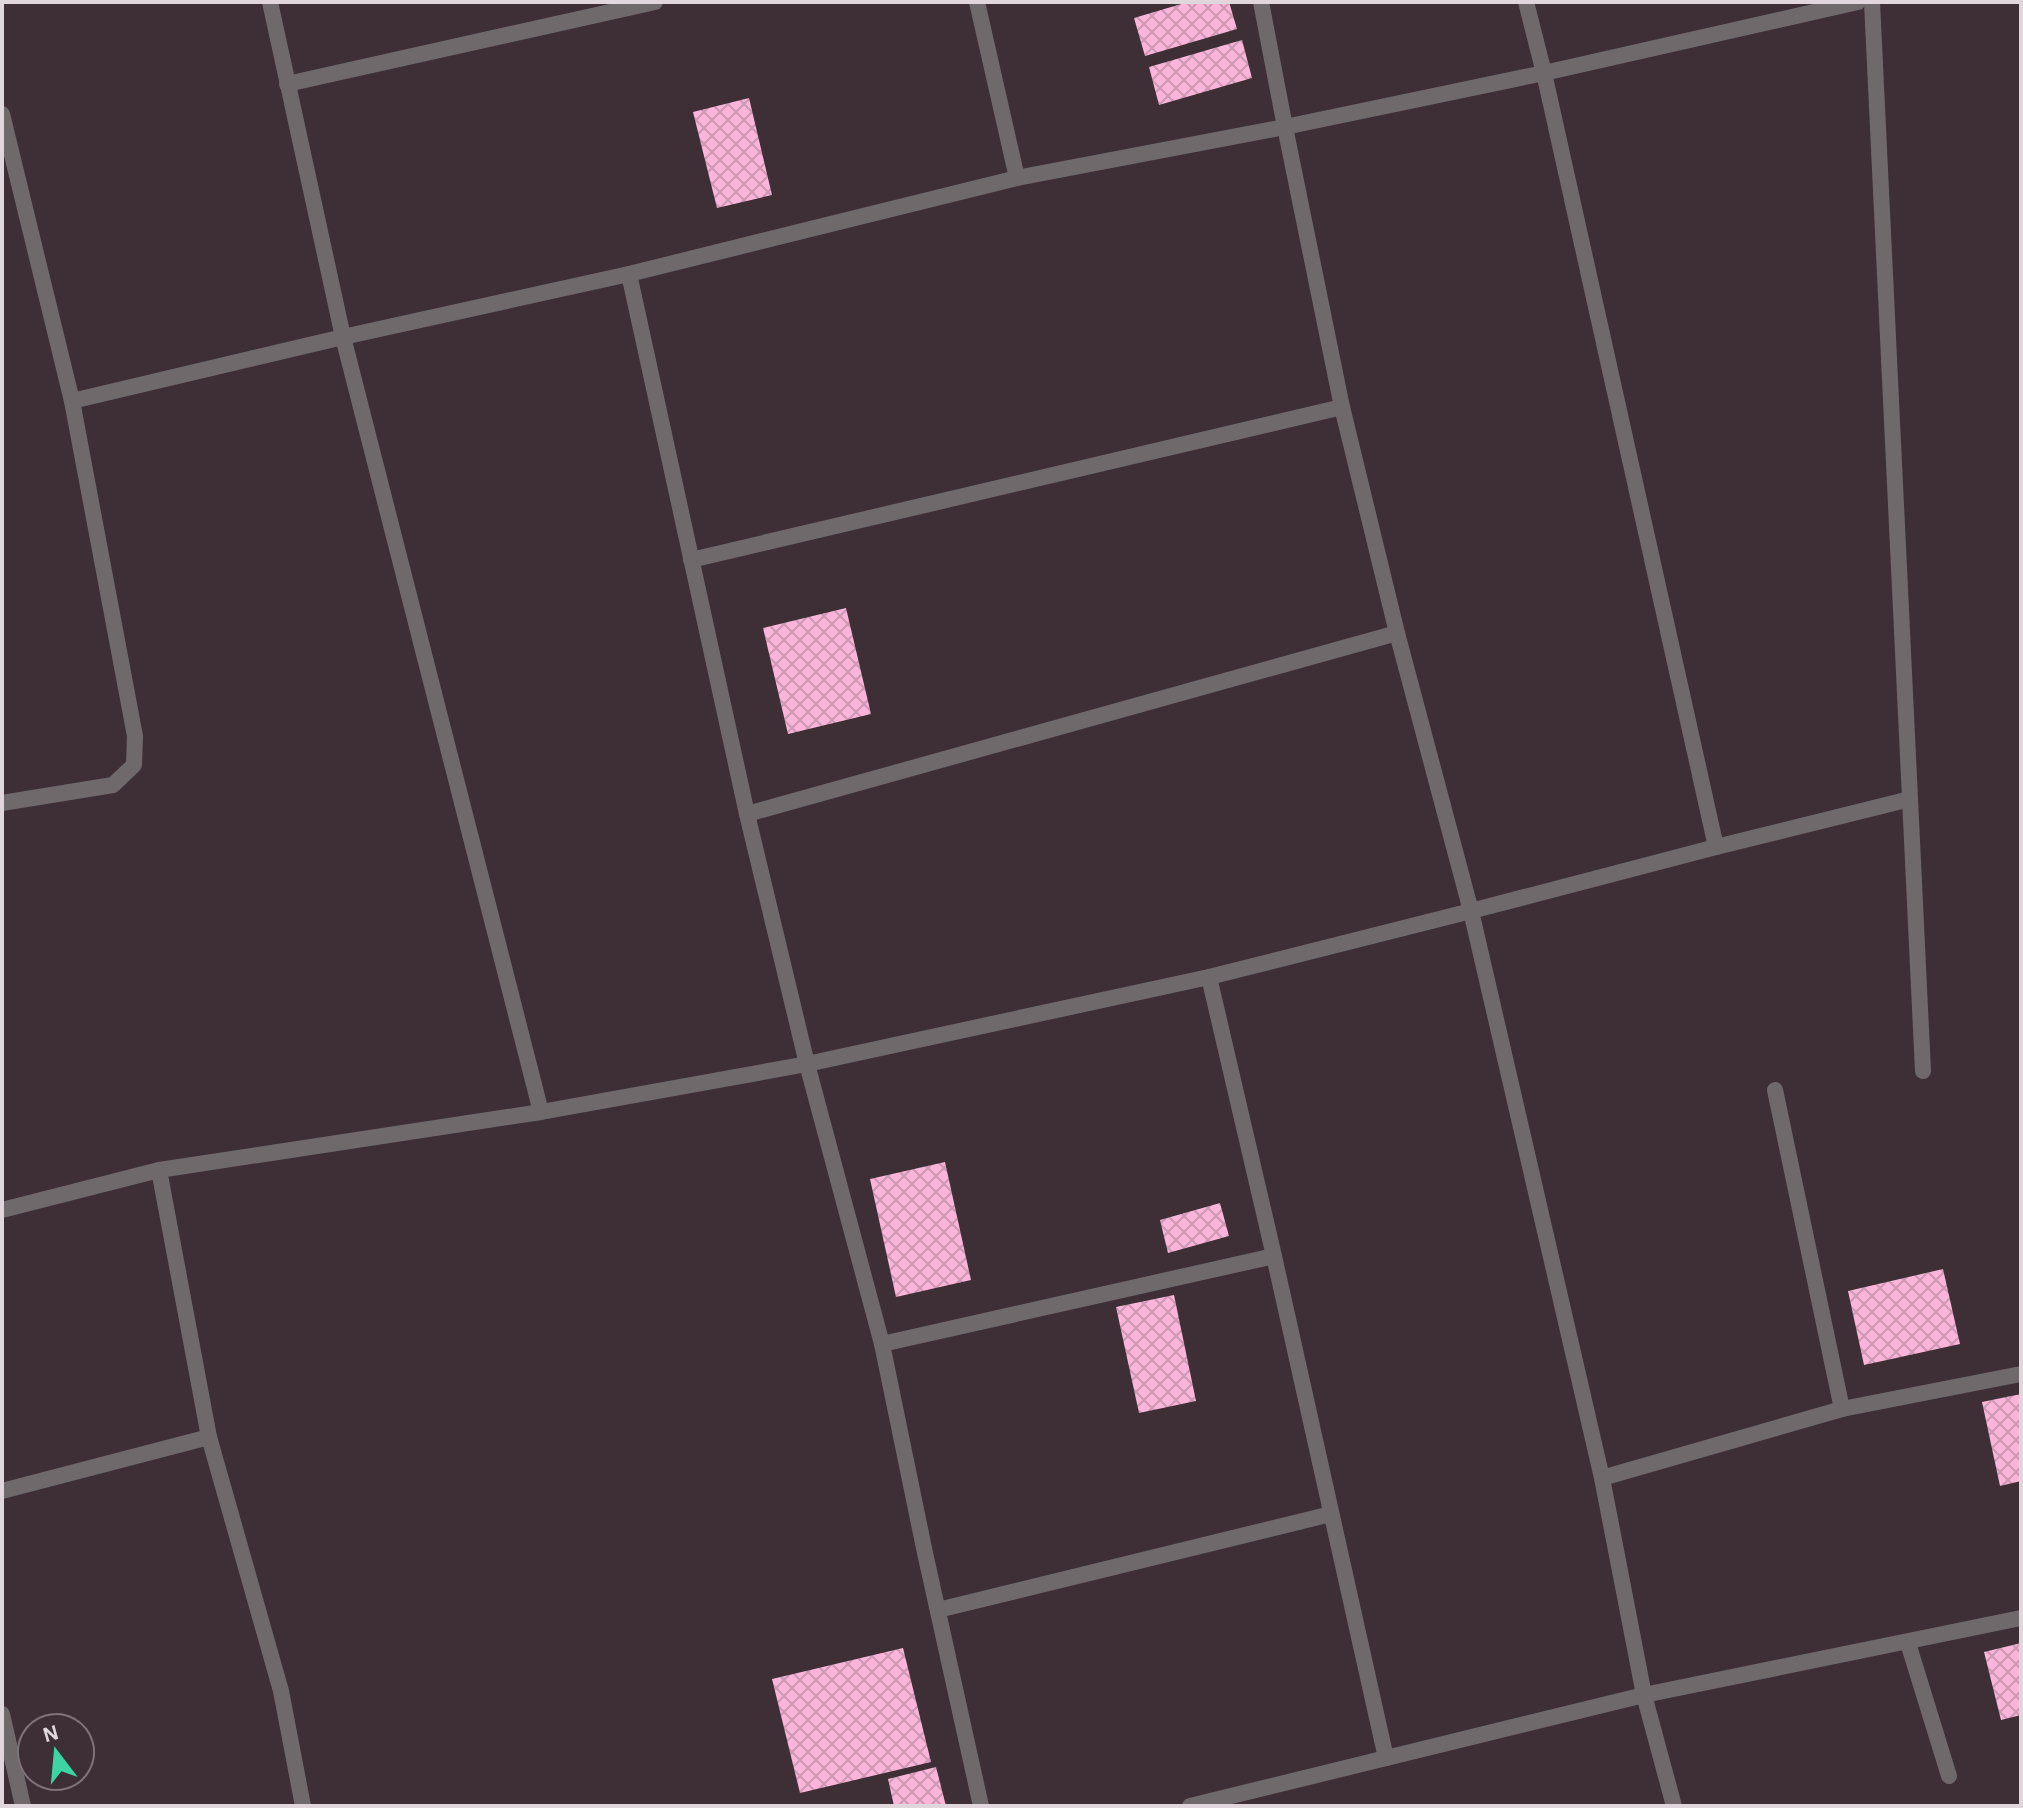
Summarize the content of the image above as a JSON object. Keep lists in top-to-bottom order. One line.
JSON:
{"north":"top"}
